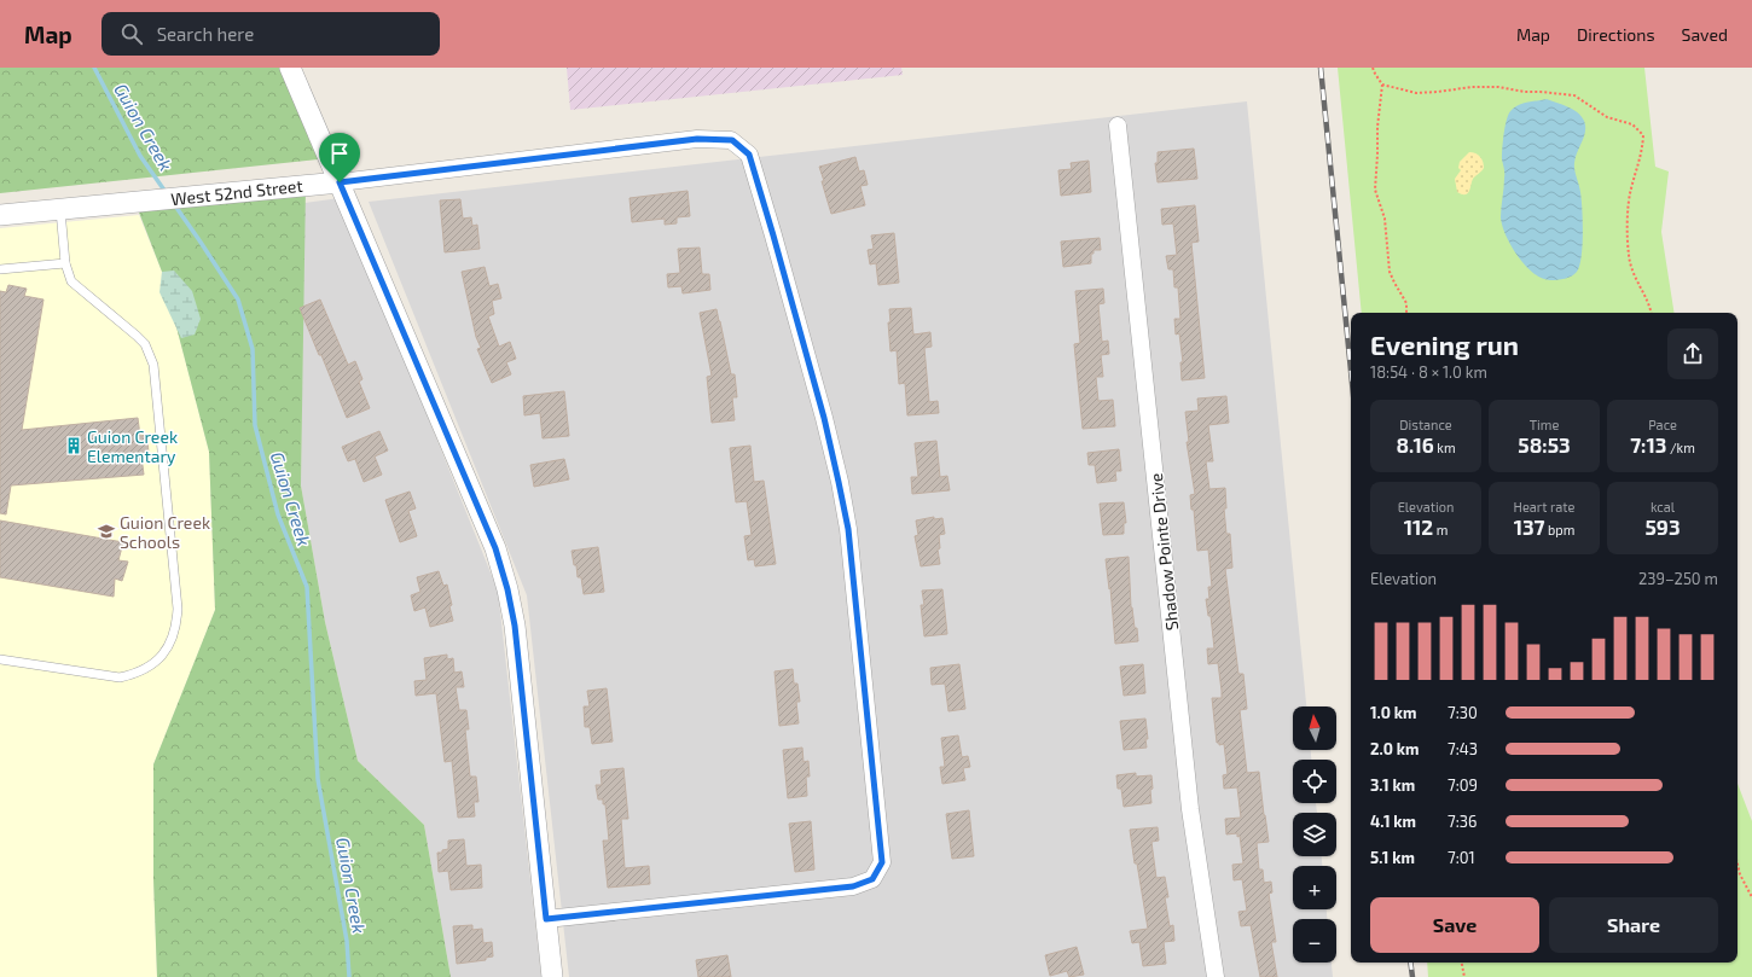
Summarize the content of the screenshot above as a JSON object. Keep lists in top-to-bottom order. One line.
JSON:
{"streets":{"street":["West 52nd Street","Shadow Pointe Drive"]},"water":["Guion Creek"],"places":{"building":["Guion Creek Elementary"],"school or university":["Guion Creek Schools"]},"north":"top","page":{"header":"Map","search":"Search here","nav":["Map","Directions","Saved"],"heading":["Evening run","18:54 · 8 × 1.0 km"],"stats":[["Distance","8.16 km"],["Time","58:53"],["Pace","7:13 /km"],["Elevation","112 m"],["Heart rate","137 bpm"],["kcal","593"]],"chart":["Elevation","239–250 m"],"list":[{"name":"1.0 km","note":"7:30"},{"name":"2.0 km","note":"7:43"},{"name":"3.1 km","note":"7:09"},{"name":"4.1 km","note":"7:36"},{"name":"5.1 km","note":"7:01"}],"map_buttons":["+","−"],"buttons":["Save","Share"]}}
